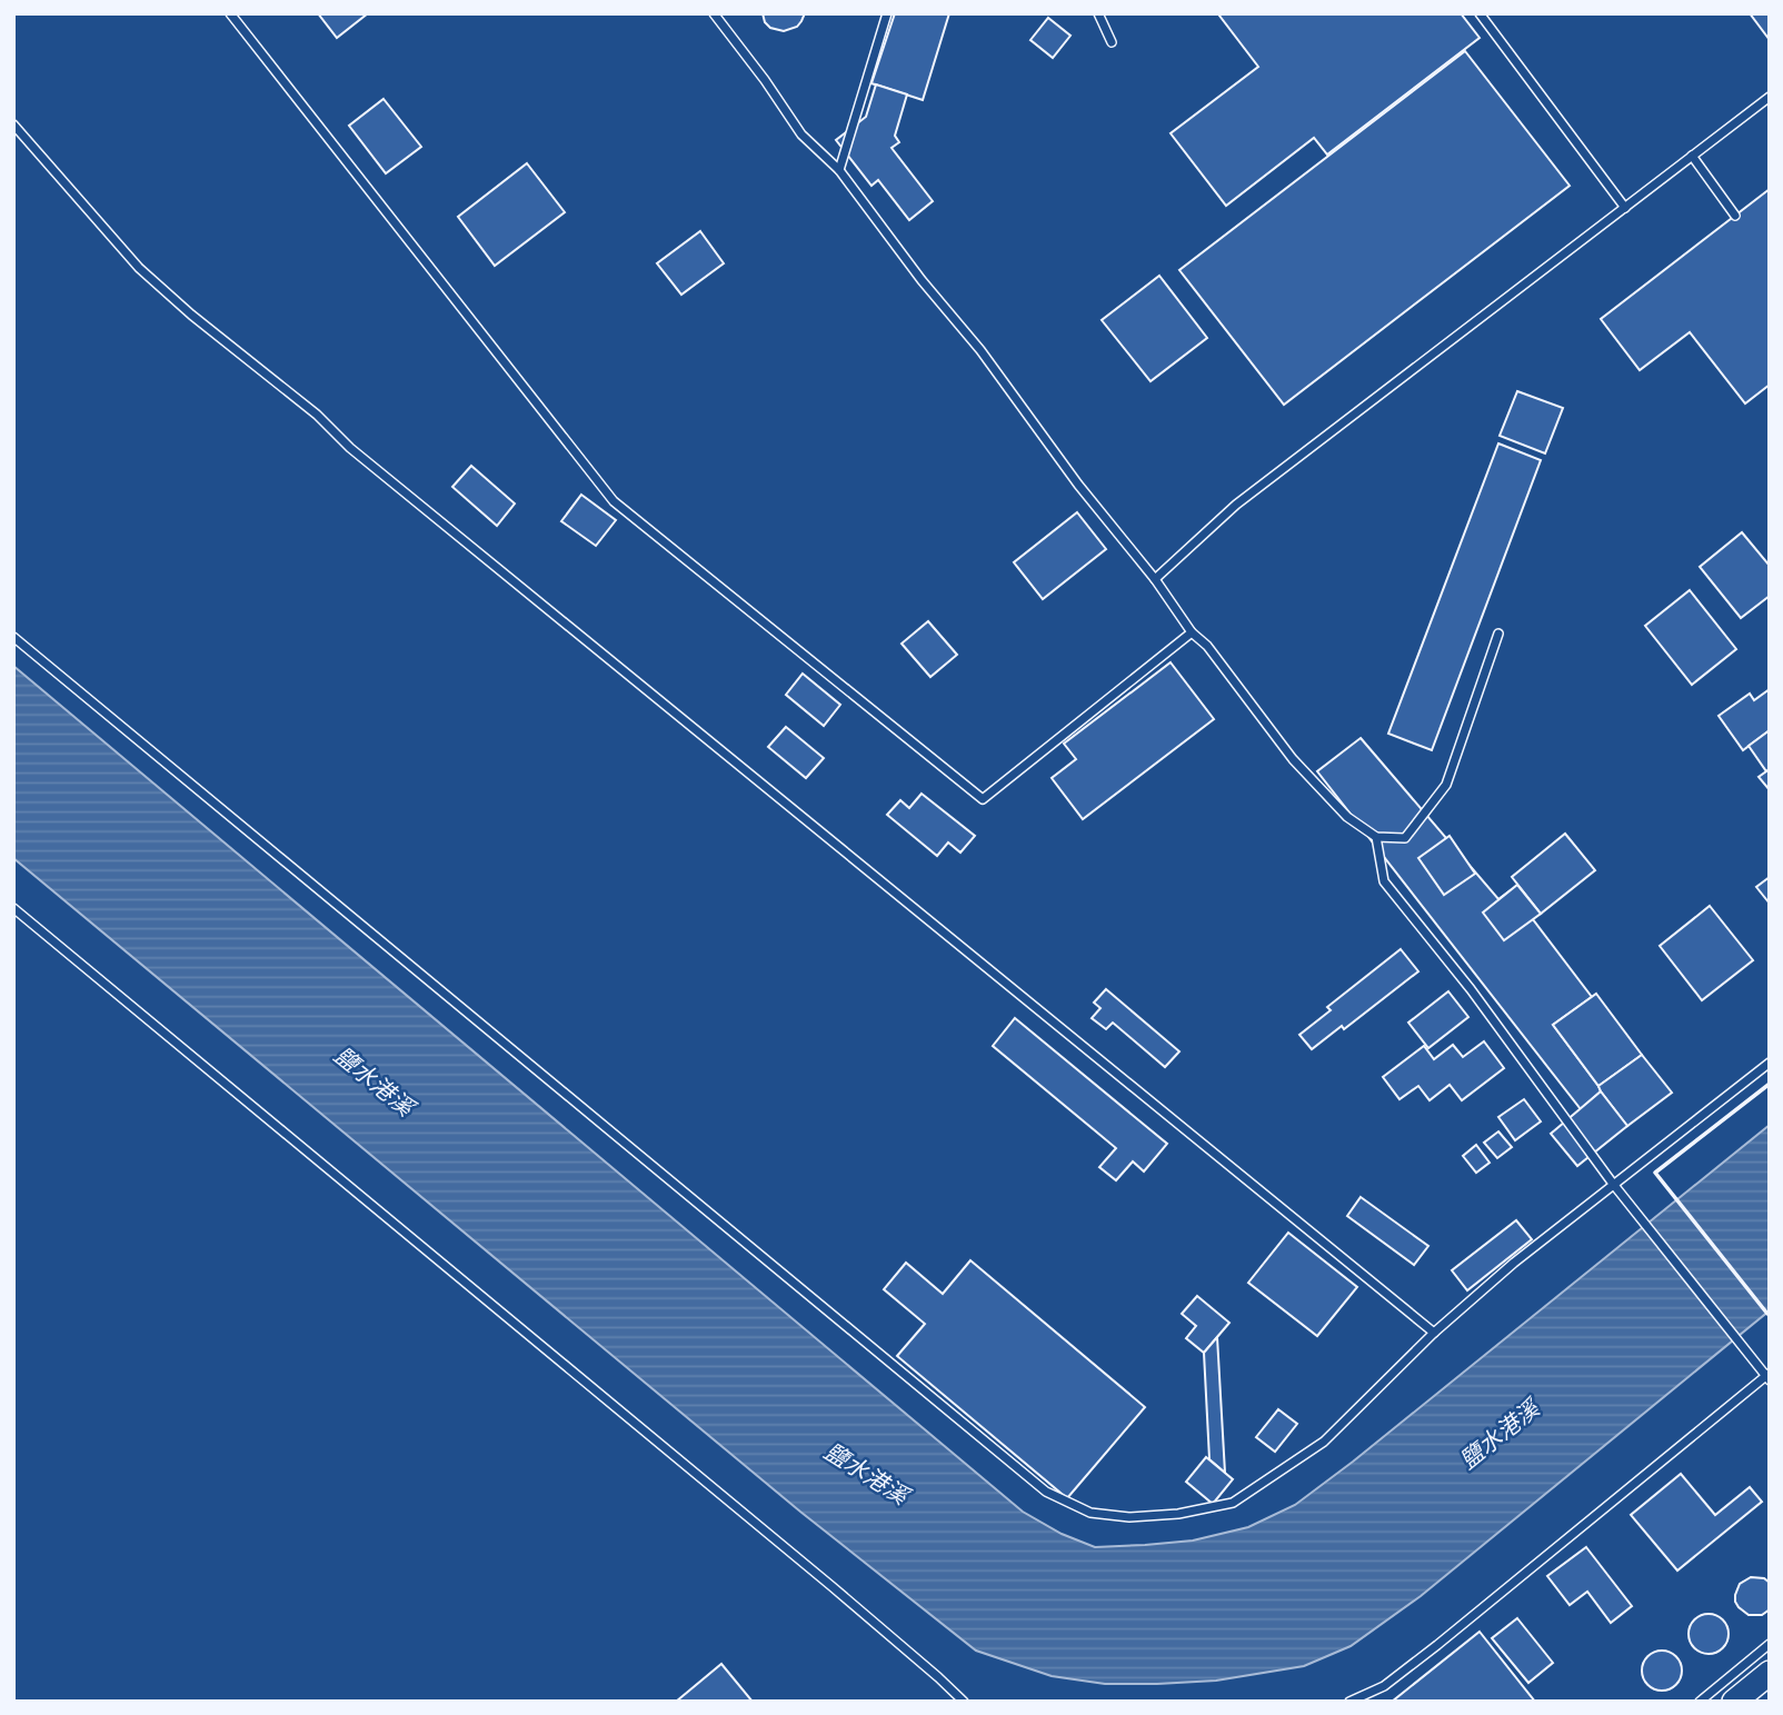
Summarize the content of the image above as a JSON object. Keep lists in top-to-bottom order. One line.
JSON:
{"water":["鹽水港溪"]}
